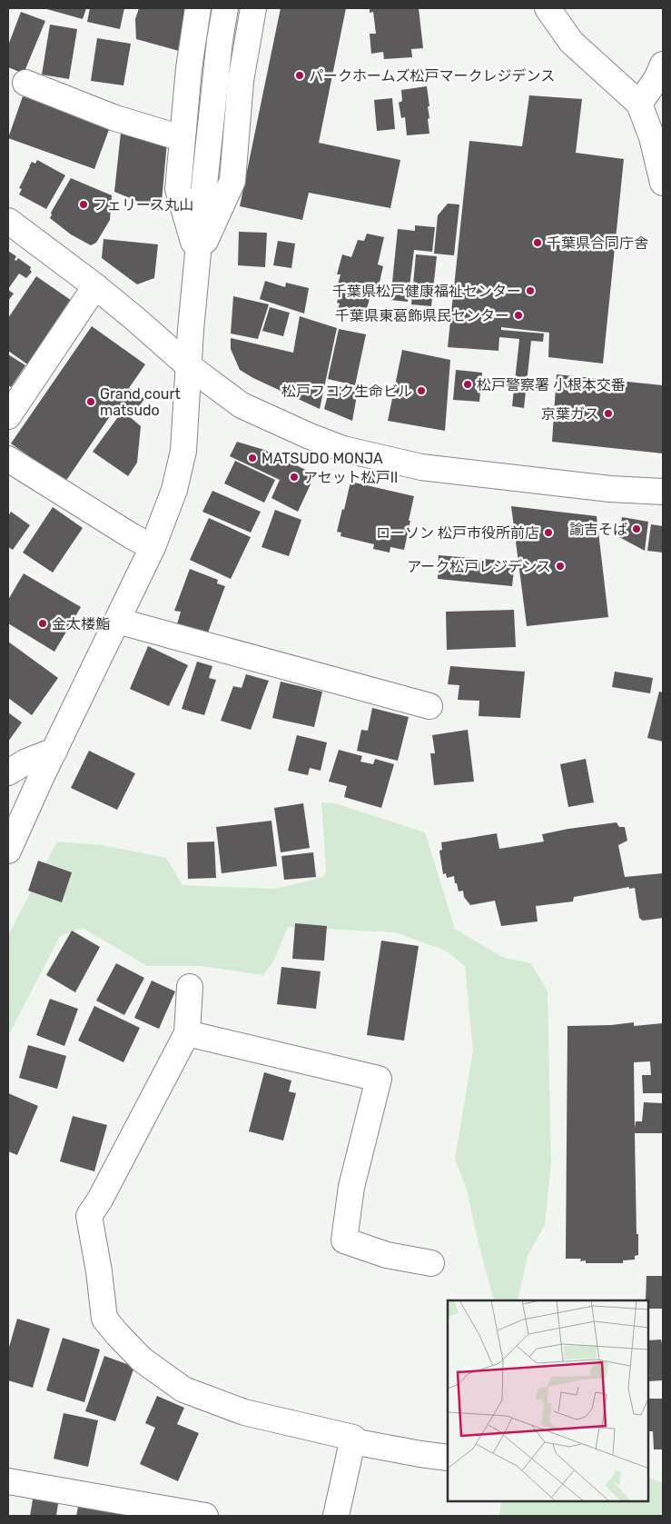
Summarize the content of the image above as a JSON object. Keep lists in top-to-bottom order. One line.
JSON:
{"places":["パークホームズ松戸マークレジデンス","フェリース丸山","千葉県合同庁舎","千葉県松戸健康福祉センター","千葉県東葛飾県民センター","松戸警察署 小根本交番","松戸フコク生命ビル","Grand court matsudo","京葉ガス","MATSUDO MONJA","アセット松戸II","諭吉そば","ローソン 松戸市役所前店","アーク松戸レジデンス","金太楼鮨"]}
